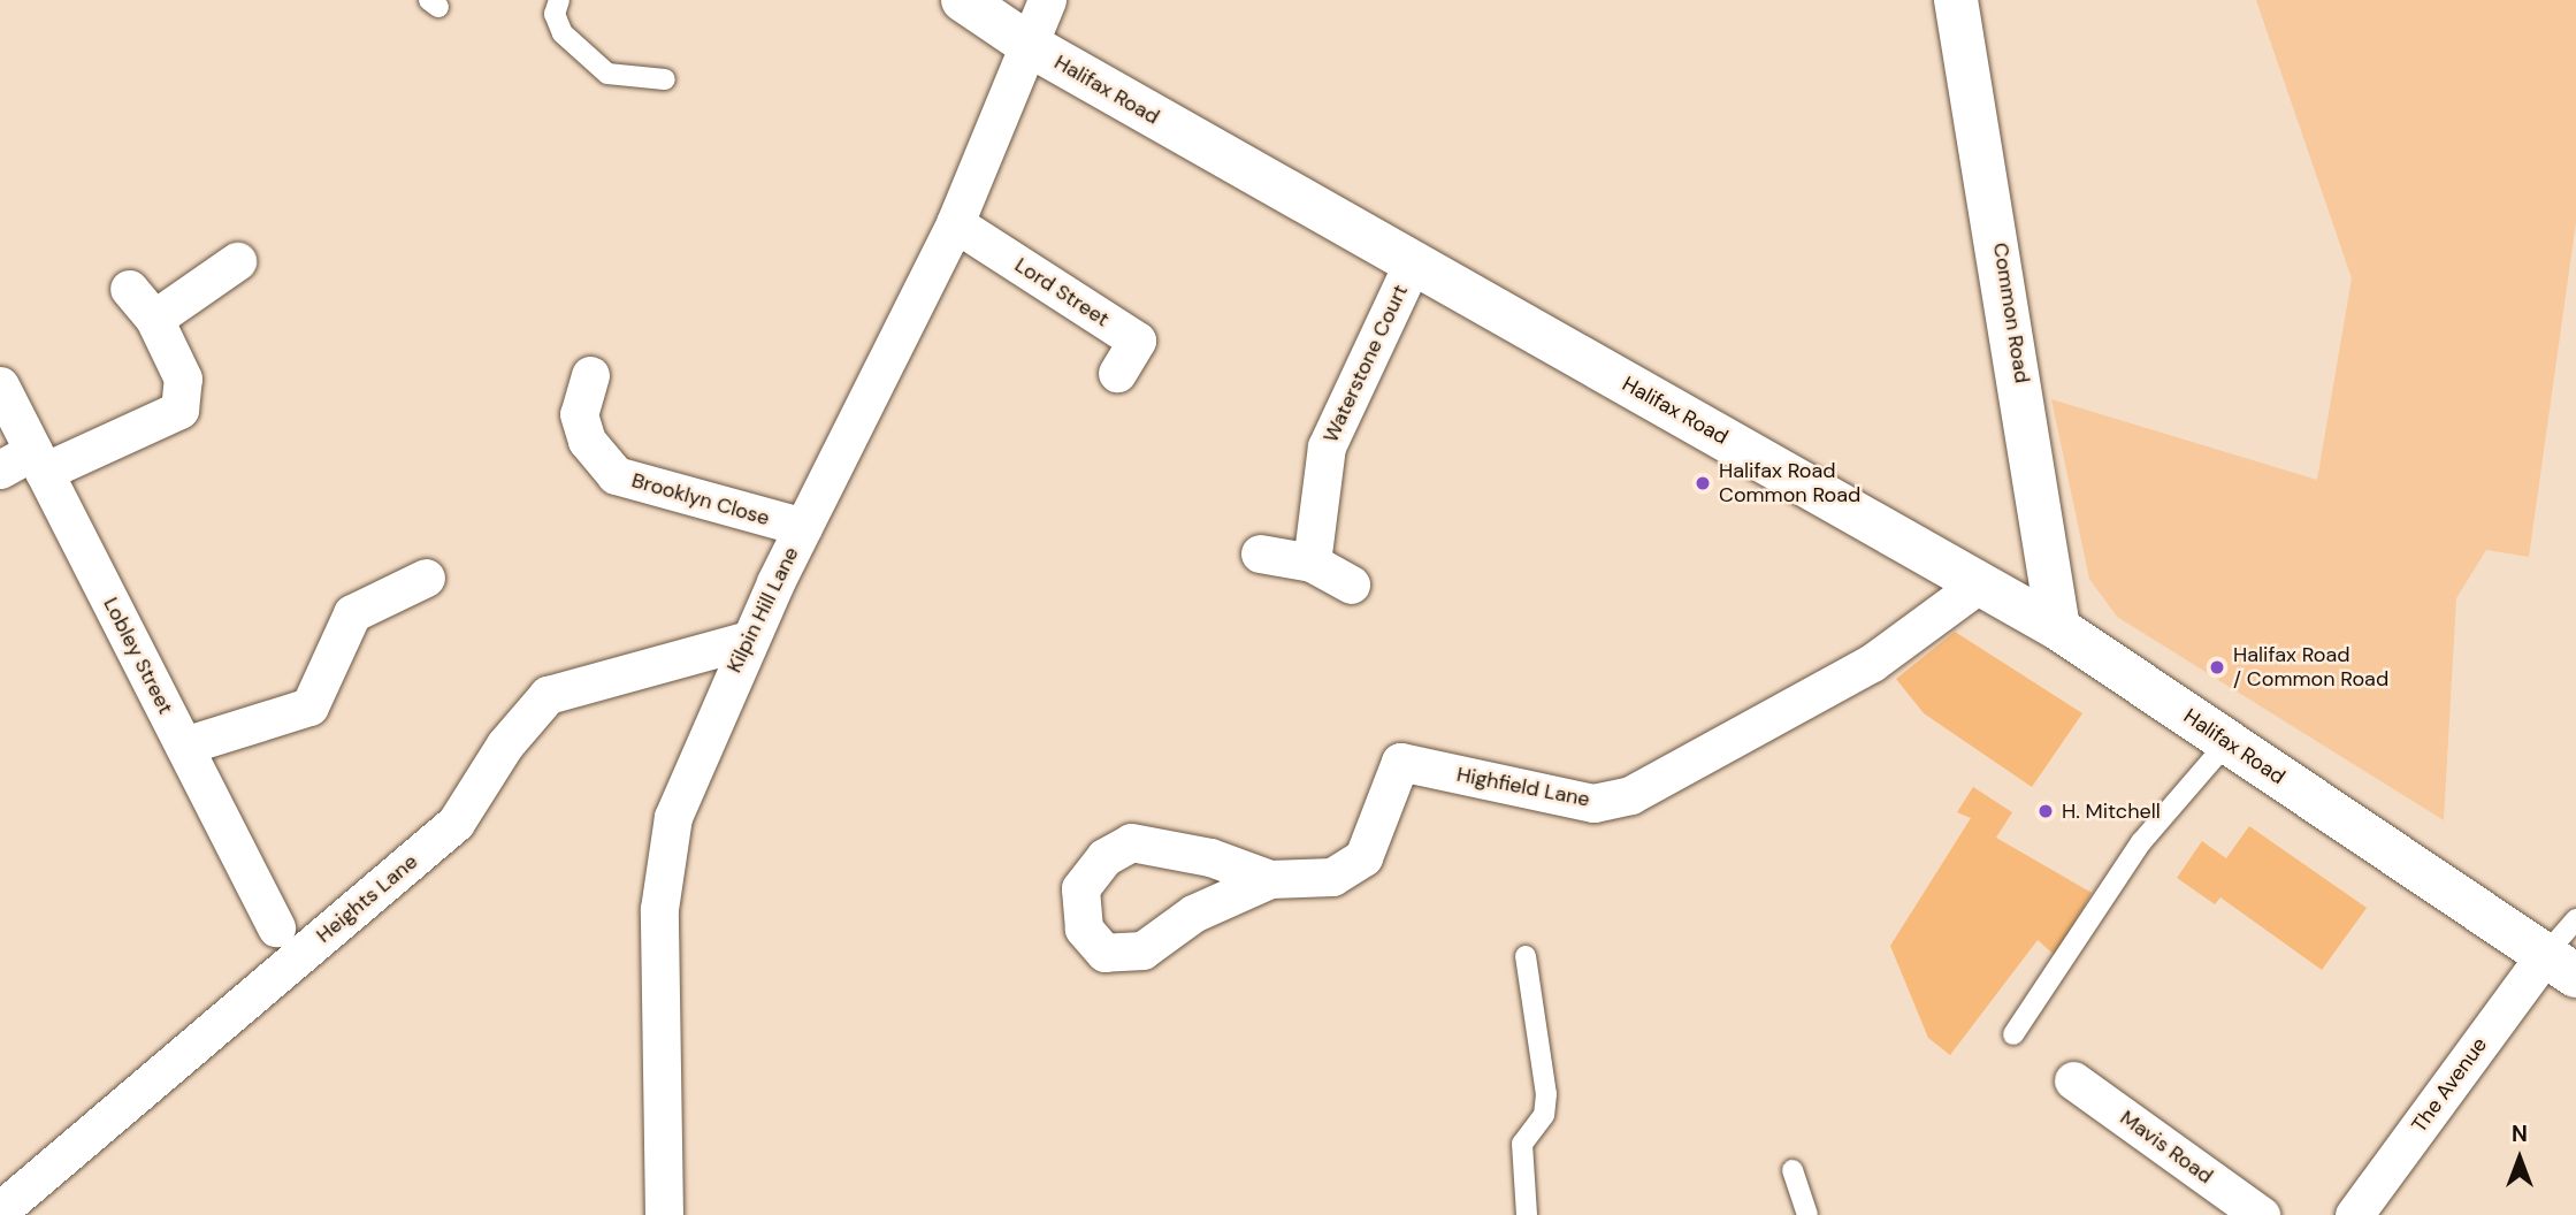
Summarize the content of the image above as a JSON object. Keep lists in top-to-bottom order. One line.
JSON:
{"streets":{"main road":["Halifax Road","Common Road"],"street":["Lord Street","Waterstone Court","Brooklyn Close","Kilpin Hill Lane","Lobley Street","Highfield Lane","Heights Lane","The Avenue","Mavis Road"]},"crossings":[["Halifax Road","Common Road"],["Halifax Road","Waterstone Court"],["Halifax Road","Kilpin Hill Lane"],["Halifax Road","Highfield Lane"],["Halifax Road","The Avenue"],["Lord Street","Kilpin Hill Lane"],["Brooklyn Close","Kilpin Hill Lane"],["Kilpin Hill Lane","Heights Lane"]],"places":["Halifax Road Common Road","Halifax Road / Common Road","H. Mitchell"],"north":"top"}
